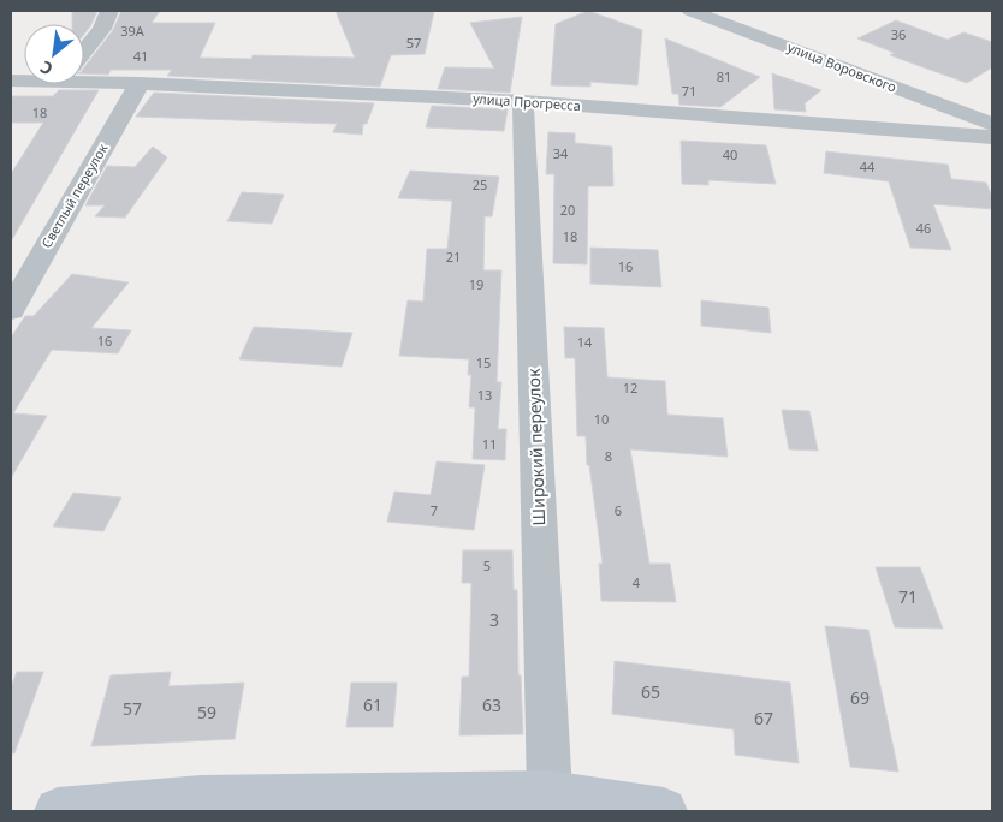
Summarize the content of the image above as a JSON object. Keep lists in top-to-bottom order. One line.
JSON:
{"streets":{"street":["улица Воровского","улица Прогресса","Светлый переулок","Широкий переулок"]},"crossings":[["улица Прогресса","Светлый переулок"],["улица Прогресса","Широкий переулок"]],"house_numbers":["39А","36","57","41","81","71","18","34","40","44","25","20","46","18","21","16","19","16","14","15","12","13","10","11","8","7","6","5","4","71","3","65","69","61","63","57","59","67"],"north":"bottom left"}
